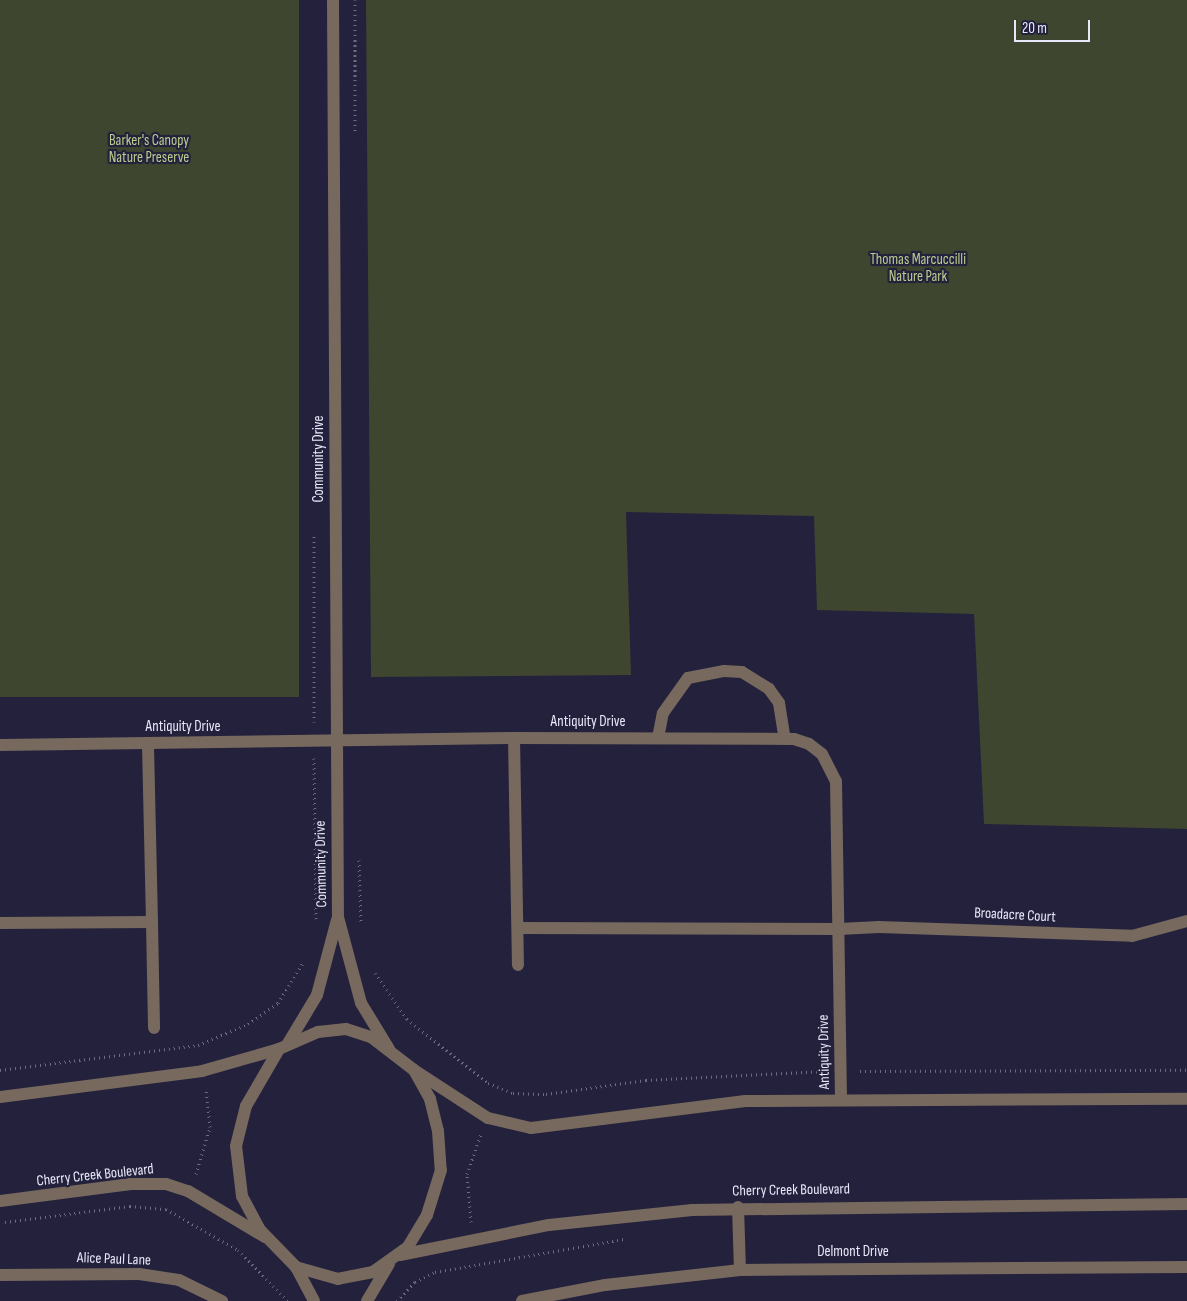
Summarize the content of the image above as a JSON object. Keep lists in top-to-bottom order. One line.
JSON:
{"streets":{"street":["Community Drive","Antiquity Drive","Broadacre Court","Cherry Creek Boulevard","Delmont Drive","Alice Paul Lane"]},"crossings":[["Community Drive","Antiquity Drive"],["Community Drive","Cherry Creek Boulevard"],["Antiquity Drive","Broadacre Court"]],"parks":["Barker's Canopy Nature Preserve","Thomas Marcuccilli Nature Park"],"scale_bar":"20 m"}
